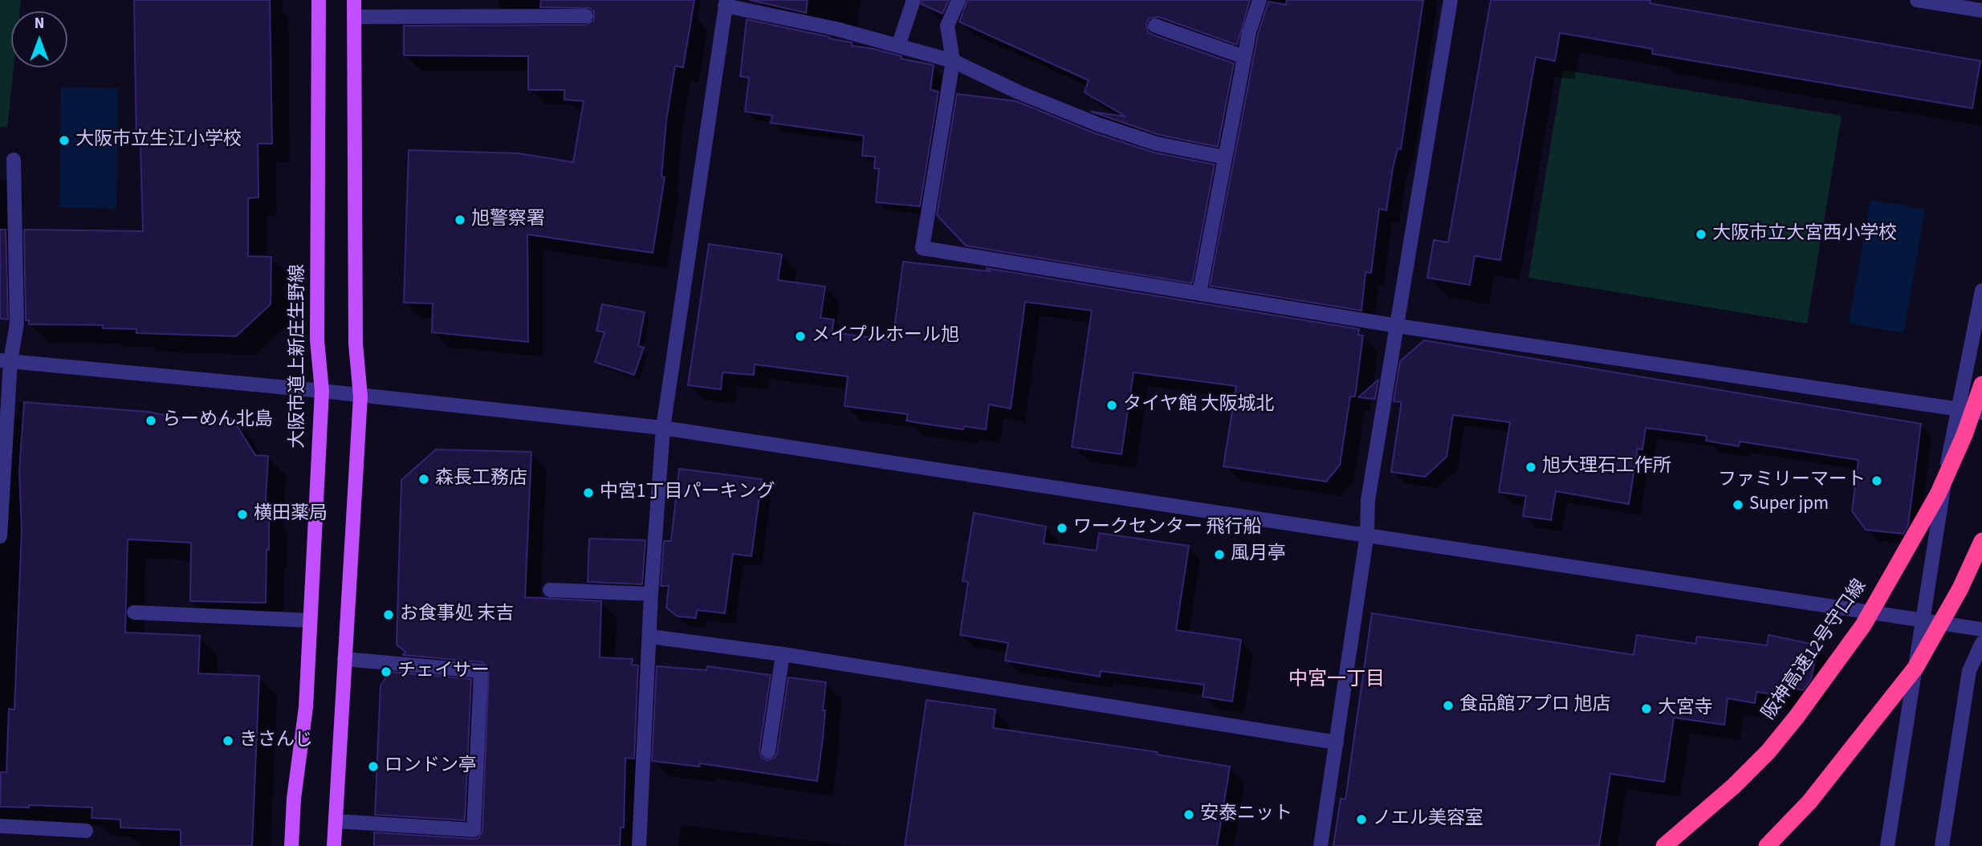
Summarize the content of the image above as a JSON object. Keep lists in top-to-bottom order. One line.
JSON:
{"streets":{"highway":["阪神高速12号守口線"],"main road":["大阪市道上新庄生野線"]},"districts":["中宮一丁目"],"places":["大阪市立生江小学校","旭警察署","大阪市立大宮西小学校","メイプルホール旭","タイヤ館 大阪城北","らーめん北島","旭大理石工作所","森長工務店","ファミリーマート","中宮1丁目パーキング","Super jpm","横田薬局","ワークセンター 飛行船","風月亭","お食事処 末吉","チェイサー","食品館アプロ 旭店","大宮寺","きさんじ","ロンドン亭","安泰ニット","ノエル美容室"],"north":"top"}
